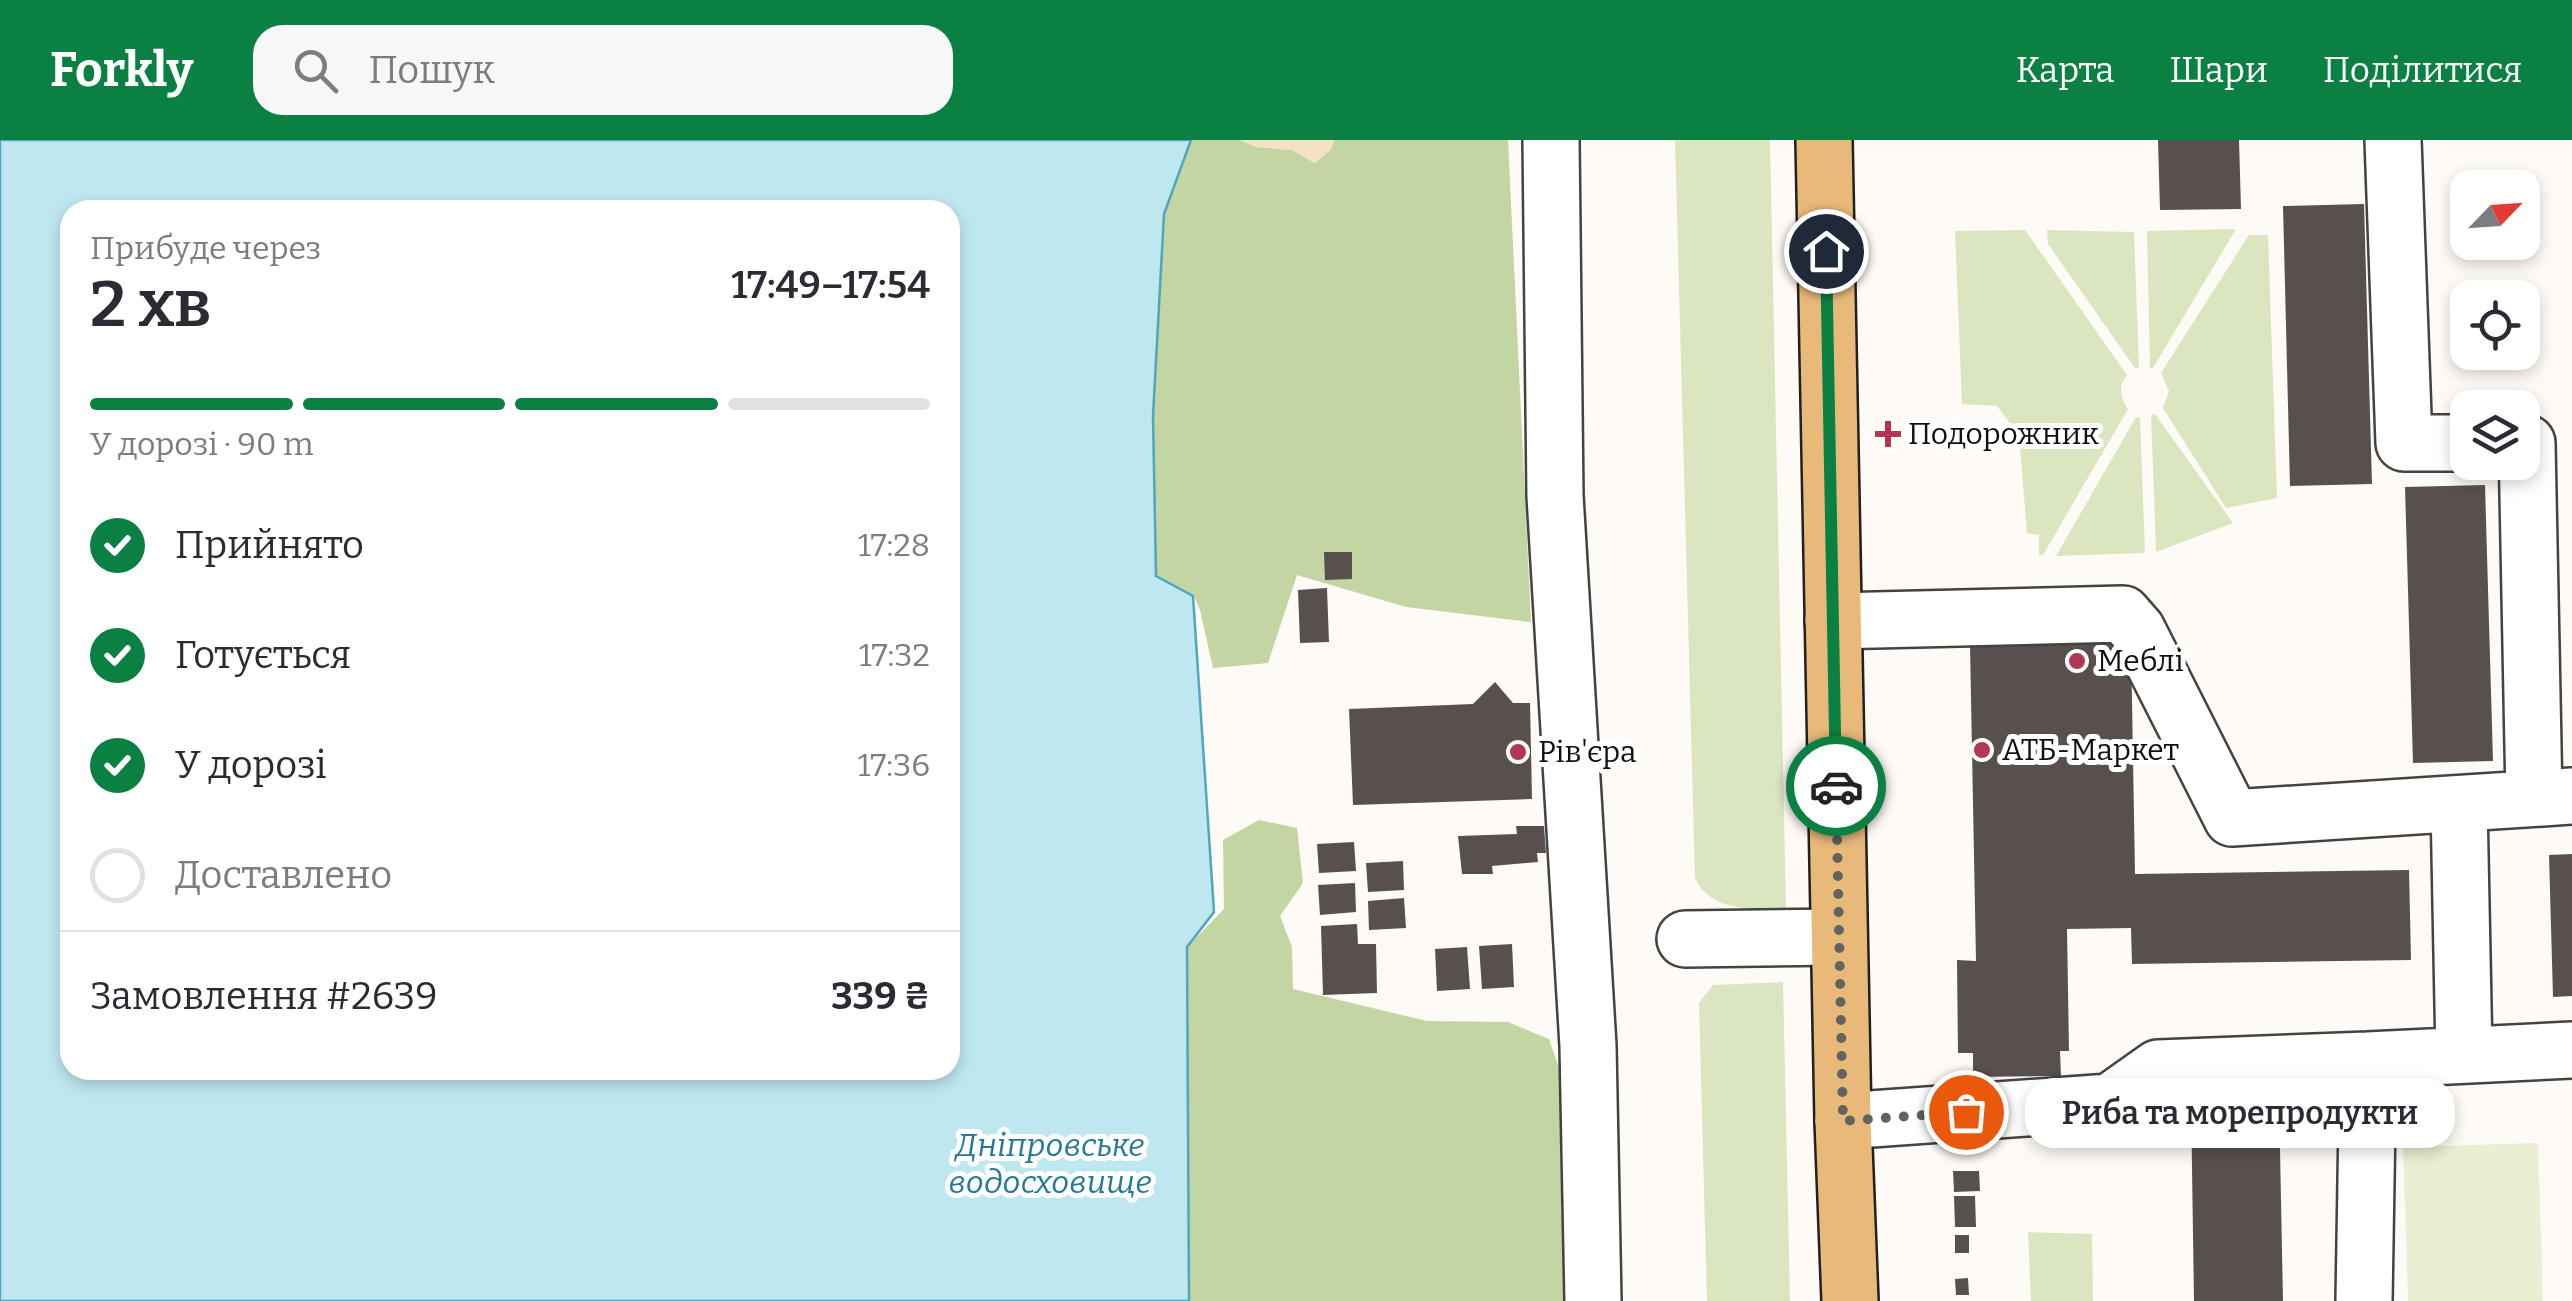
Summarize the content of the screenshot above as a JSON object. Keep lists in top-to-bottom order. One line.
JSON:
{"water":["Дніпровське водосховище"],"places":{"health":["Подорожник"],"other":["Меблі","АТБ-Маркет","Рів'єра","Риба та морепродукти"]},"north":"top right","page":{"header":"Forkly","search":"Пошук","nav":["Карта","Шари","Поділитися"],"heading":["2 хв","Прибуде через","17:49–17:54"],"panel":["Замовлення #2639","339 ₴"],"bar":"У дорозі · 90 m","list":[["Прийнято","17:28"],["Готується","17:32"],["У дорозі","17:36"],"Доставлено"],"bubble":"Риба та морепродукти"}}
